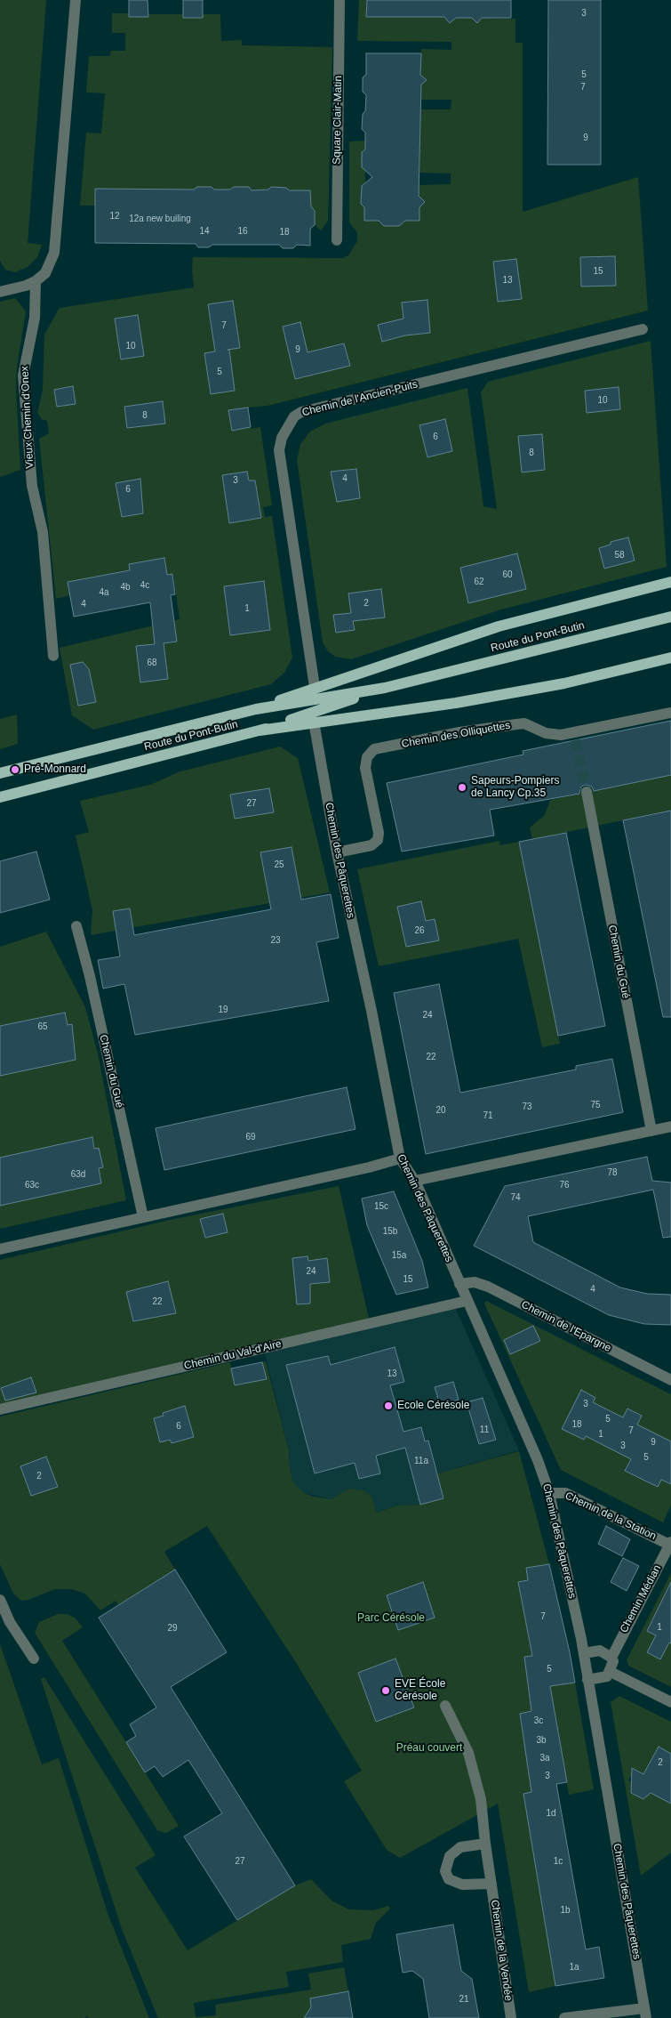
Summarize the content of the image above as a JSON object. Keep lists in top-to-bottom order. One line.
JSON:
{"streets":{"main road":["Route du Pont-Butin"],"street":["Square Clair-Matin","Chemin de l'Ancien-Puits","Vieux Chemin d'Onex","Chemin des Olliquettes","Chemin des Pâquerettes","Chemin du Gué","Chemin de l'Epargne","Chemin du Val-d'Aire","Chemin de la Station","Chemin Médian","Chemin de la Vendée"]},"crossings":[["Chemin des Olliquettes","Chemin des Pâquerettes"],["Chemin des Pâquerettes","Chemin de l'Epargne"],["Chemin des Pâquerettes","Chemin du Val-d'Aire"],["Chemin des Pâquerettes","Chemin de la Station"],["Chemin des Pâquerettes","Chemin Médian"],["Chemin de la Station","Chemin Médian"]],"parks":["Parc Cérésole","Préau couvert"],"places":["Pré-Monnard","Sapeurs-Pompiers de Lancy Cp.35","Ecole Cérésole","EVE École Cérésole"],"house_numbers":["3","5","7","9","12","12a new builing","14","16","18","15","13","7","10","9","5","10","8","6","8","4","3","6","58","60","62","4c","4b","4a","2","4","1","68","27","25","26","23","19","24","65","22","75","73","20","71","69","78","63d","63c","76","74","15c","15b","15a","24","15","4","22","13","3","5","18","6","11","7","1","9","3","5","11a","2","7","1","29","5","3c","3b","3a","2","3","1d","27","1c","1b","1a","21"]}
